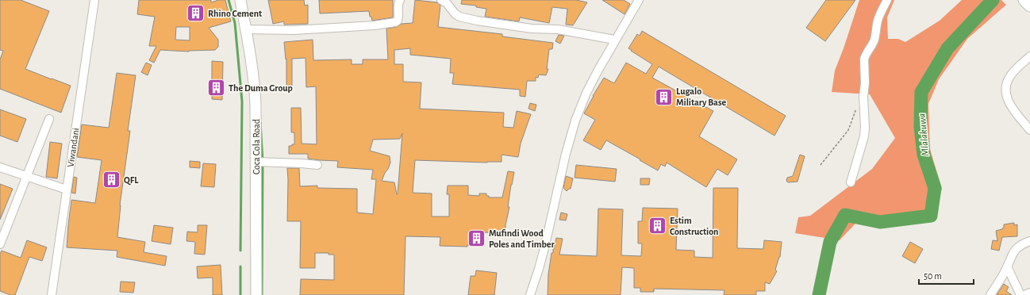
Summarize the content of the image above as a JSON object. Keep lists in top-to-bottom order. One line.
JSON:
{"streets":{"main road":["Coca Cola Road"],"street":["Viwandani"]},"water":["Mlalakuwa"],"places":{"building":["Rhino Cement","The Duma Group","Lugalo Military Base","QFL","Estim Construction","Mufindi Wood Poles and Timber"]},"scale_bar":"50 m"}
